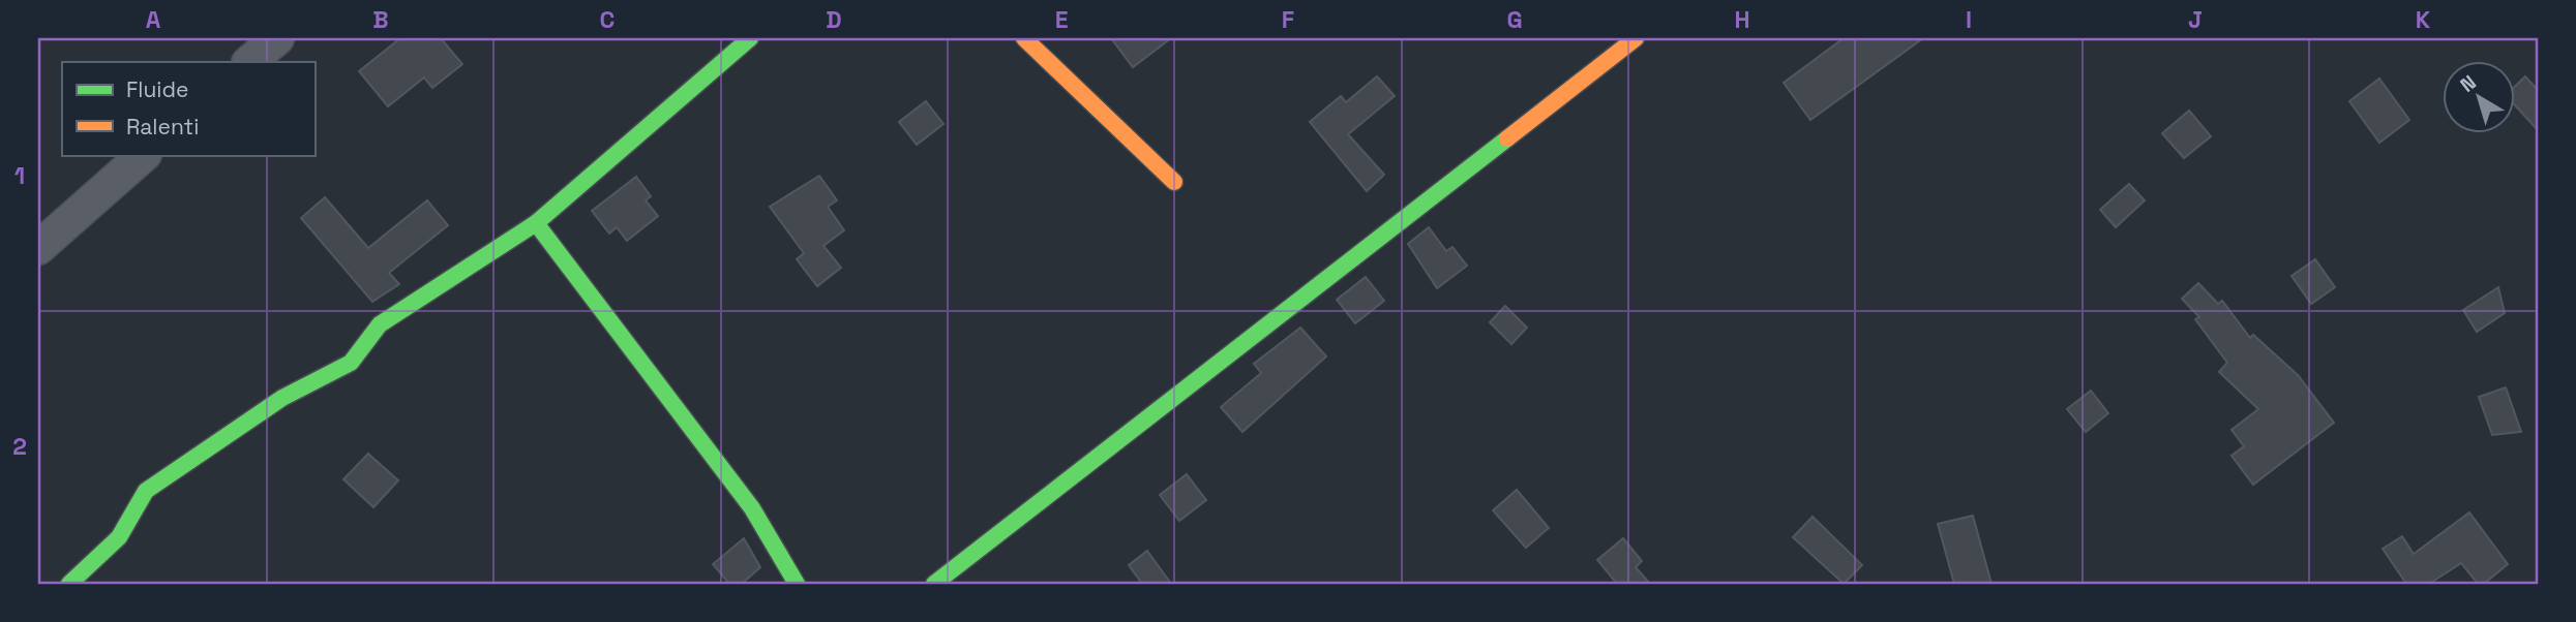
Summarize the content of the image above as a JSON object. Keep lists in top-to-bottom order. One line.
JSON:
{"legend":["Fluide","Ralenti"],"north":"top left","grid":{"columns":["A","B","C","D","E","F","G","H","I","J","K"],"rows":["1","2"]}}
